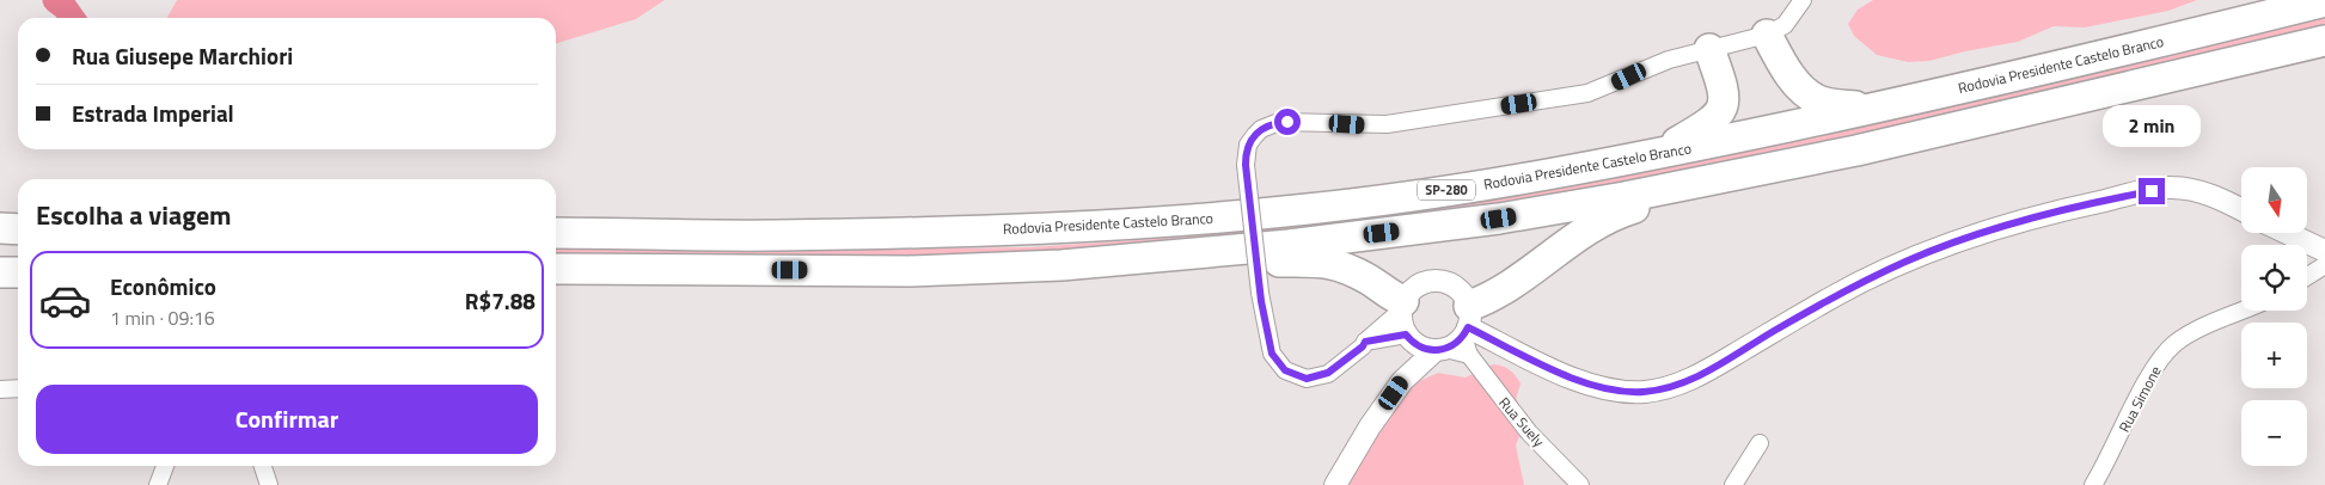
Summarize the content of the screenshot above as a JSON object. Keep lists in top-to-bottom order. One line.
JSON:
{"streets":{"highway":["Rodovia Presidente Castelo Branco","SP-280"],"street":["Rua Simone","Rua Suely"]},"north":"bottom","page":{"banner":["Rua Giusepe Marchiori","Estrada Imperial"],"bubble":"2 min","map_buttons":["+","−"],"heading":"Escolha a viagem","list":[{"name":"Econômico","note":"1 min · 09:16","value":"R$7.88"}],"buttons":"Confirmar"}}
